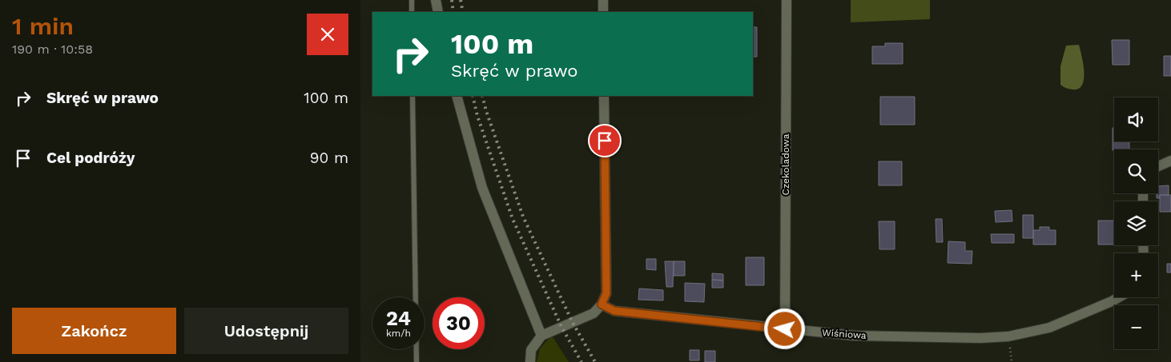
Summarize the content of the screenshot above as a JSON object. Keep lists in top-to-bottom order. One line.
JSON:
{"streets":{"street":["Czekoladowa","Wiśniowa"]},"crossings":[["Czekoladowa","Wiśniowa"]],"page":{"heading":["1 min","190 m · 10:58"],"turn":["100 m","Skręć w prawo"],"list":[{"name":"Skręć w prawo","value":"100 m"},{"name":"Cel podróży","value":"90 m"}],"map_buttons":["+","−"],"speed":"24 km/h","limit":"30","buttons":["Zakończ","Udostępnij"]}}
